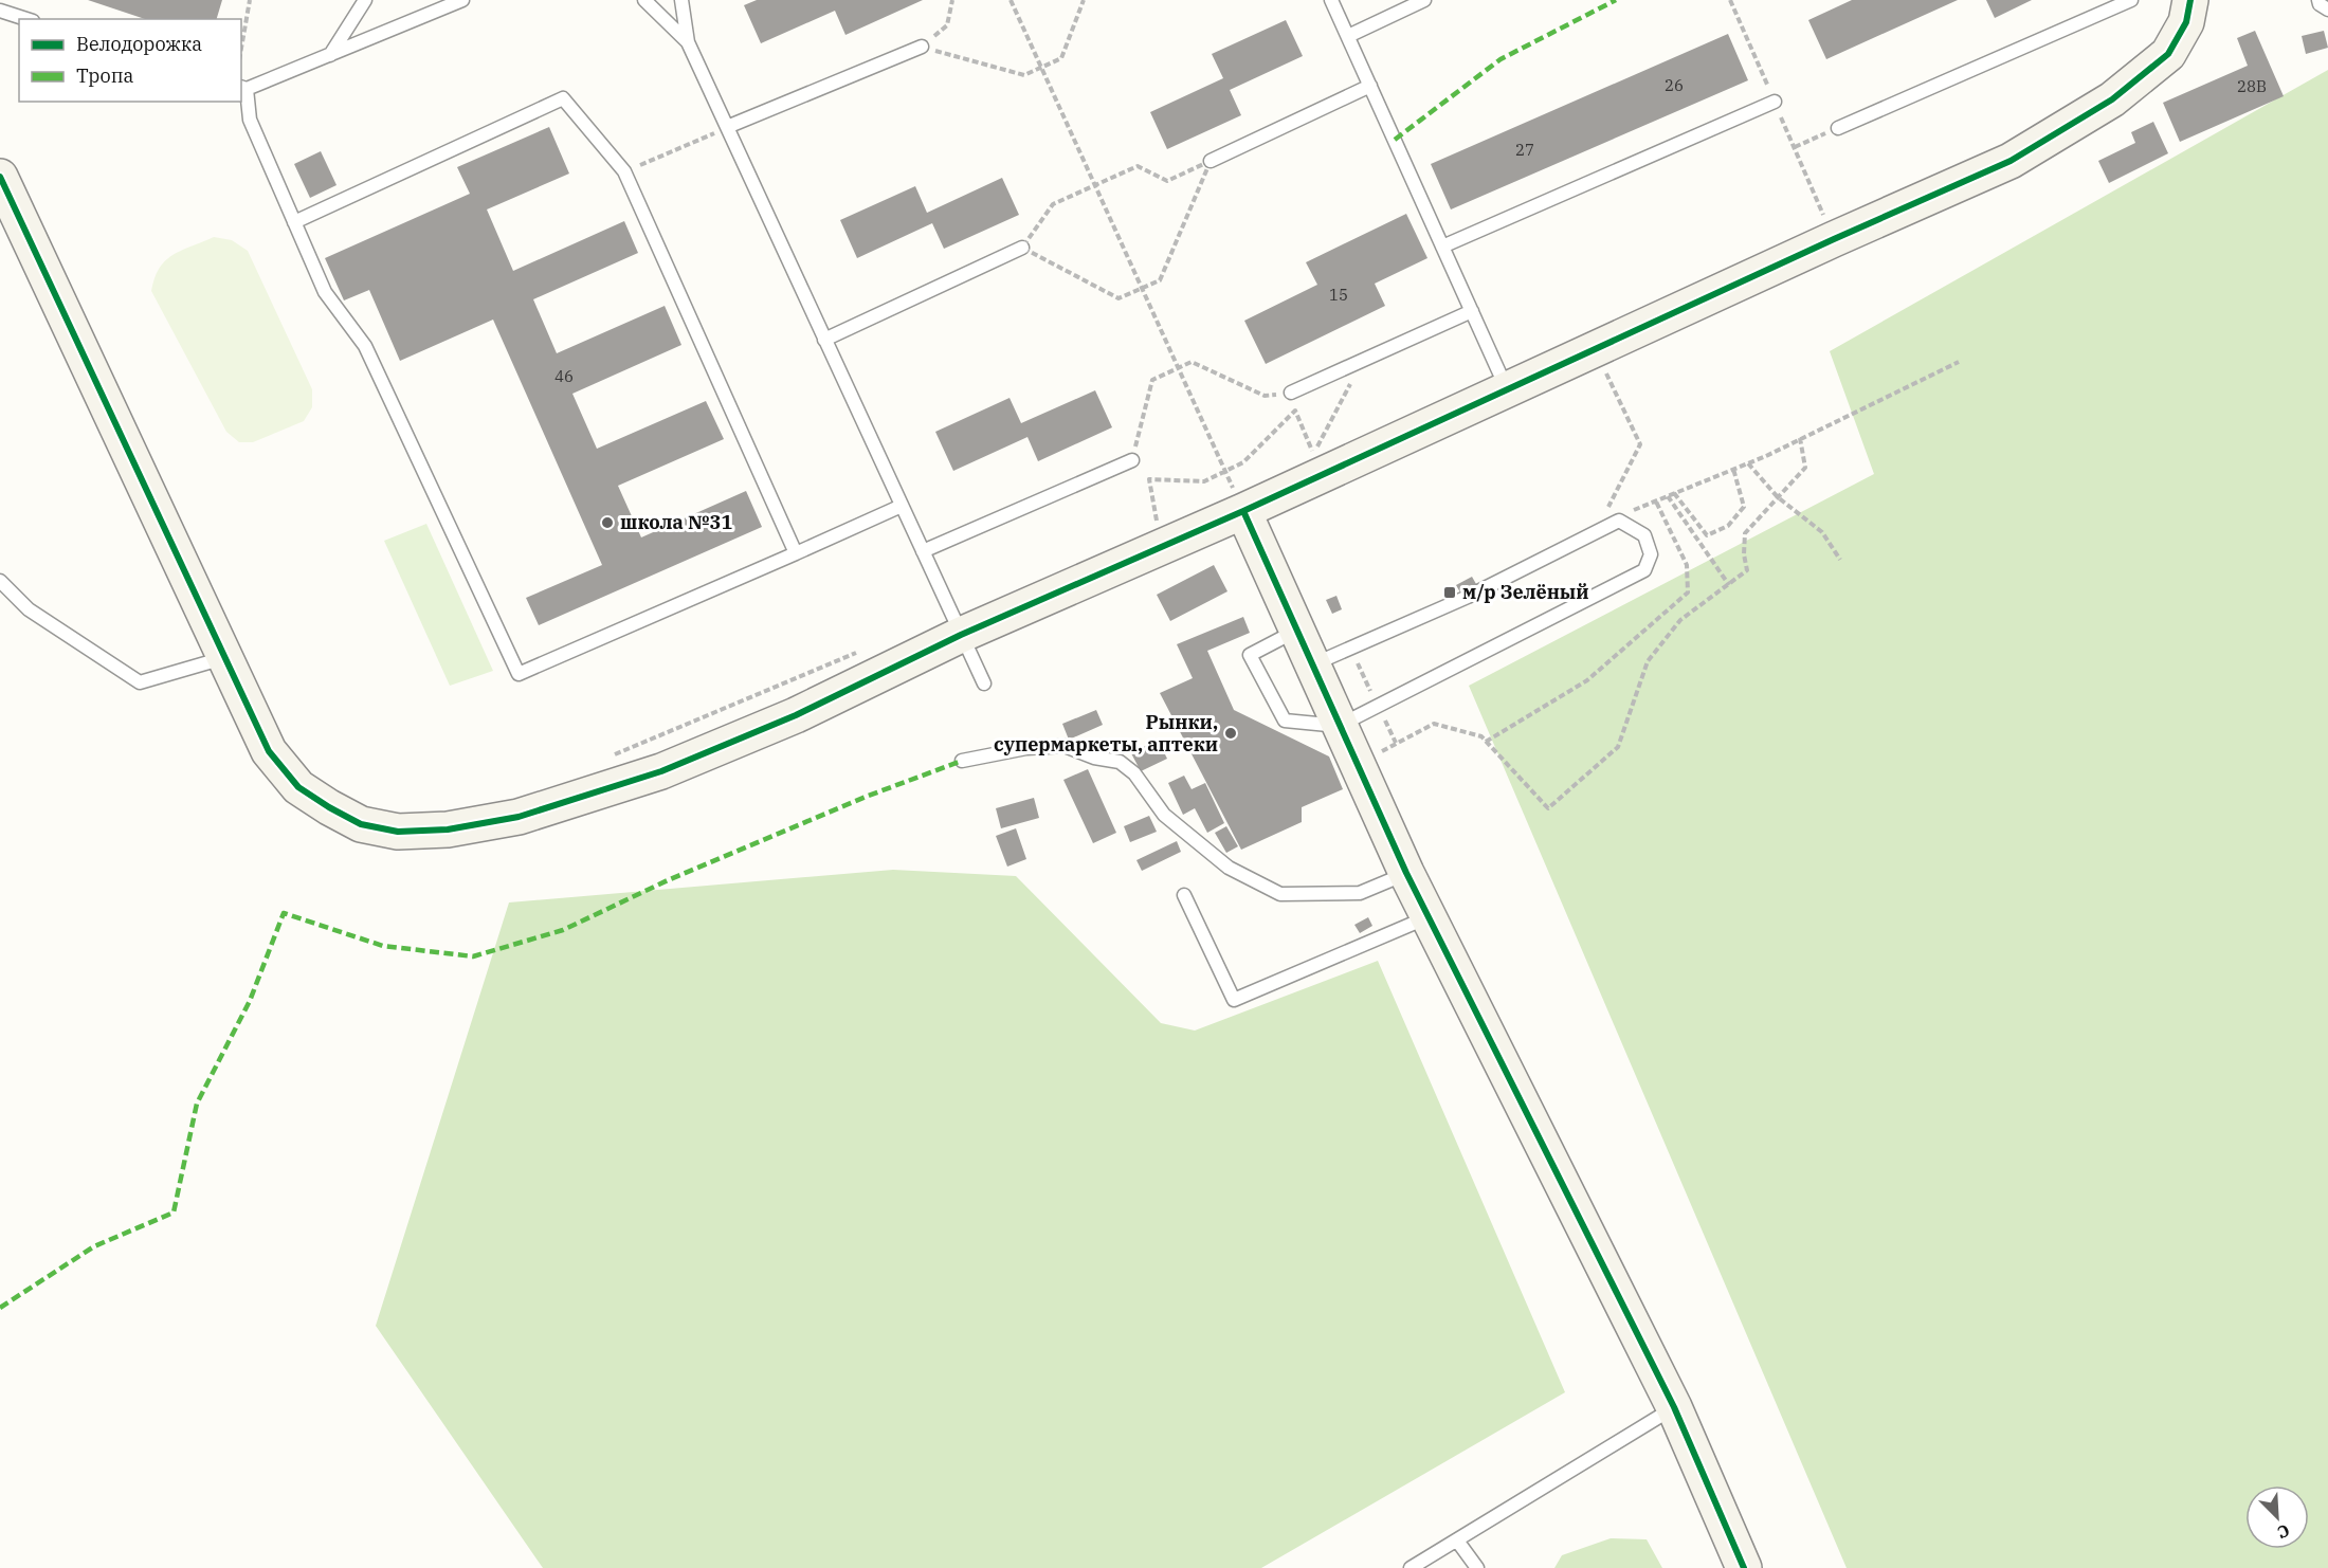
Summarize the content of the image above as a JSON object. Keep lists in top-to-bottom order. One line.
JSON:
{"places":{"other":["школа №31","Рынки, супермаркеты, аптеки"],"transit":["м/р Зелёный"]},"house_numbers":["26","28В","27","15","46"],"legend":["Велодорожка","Тропа"],"north":"bottom right"}
